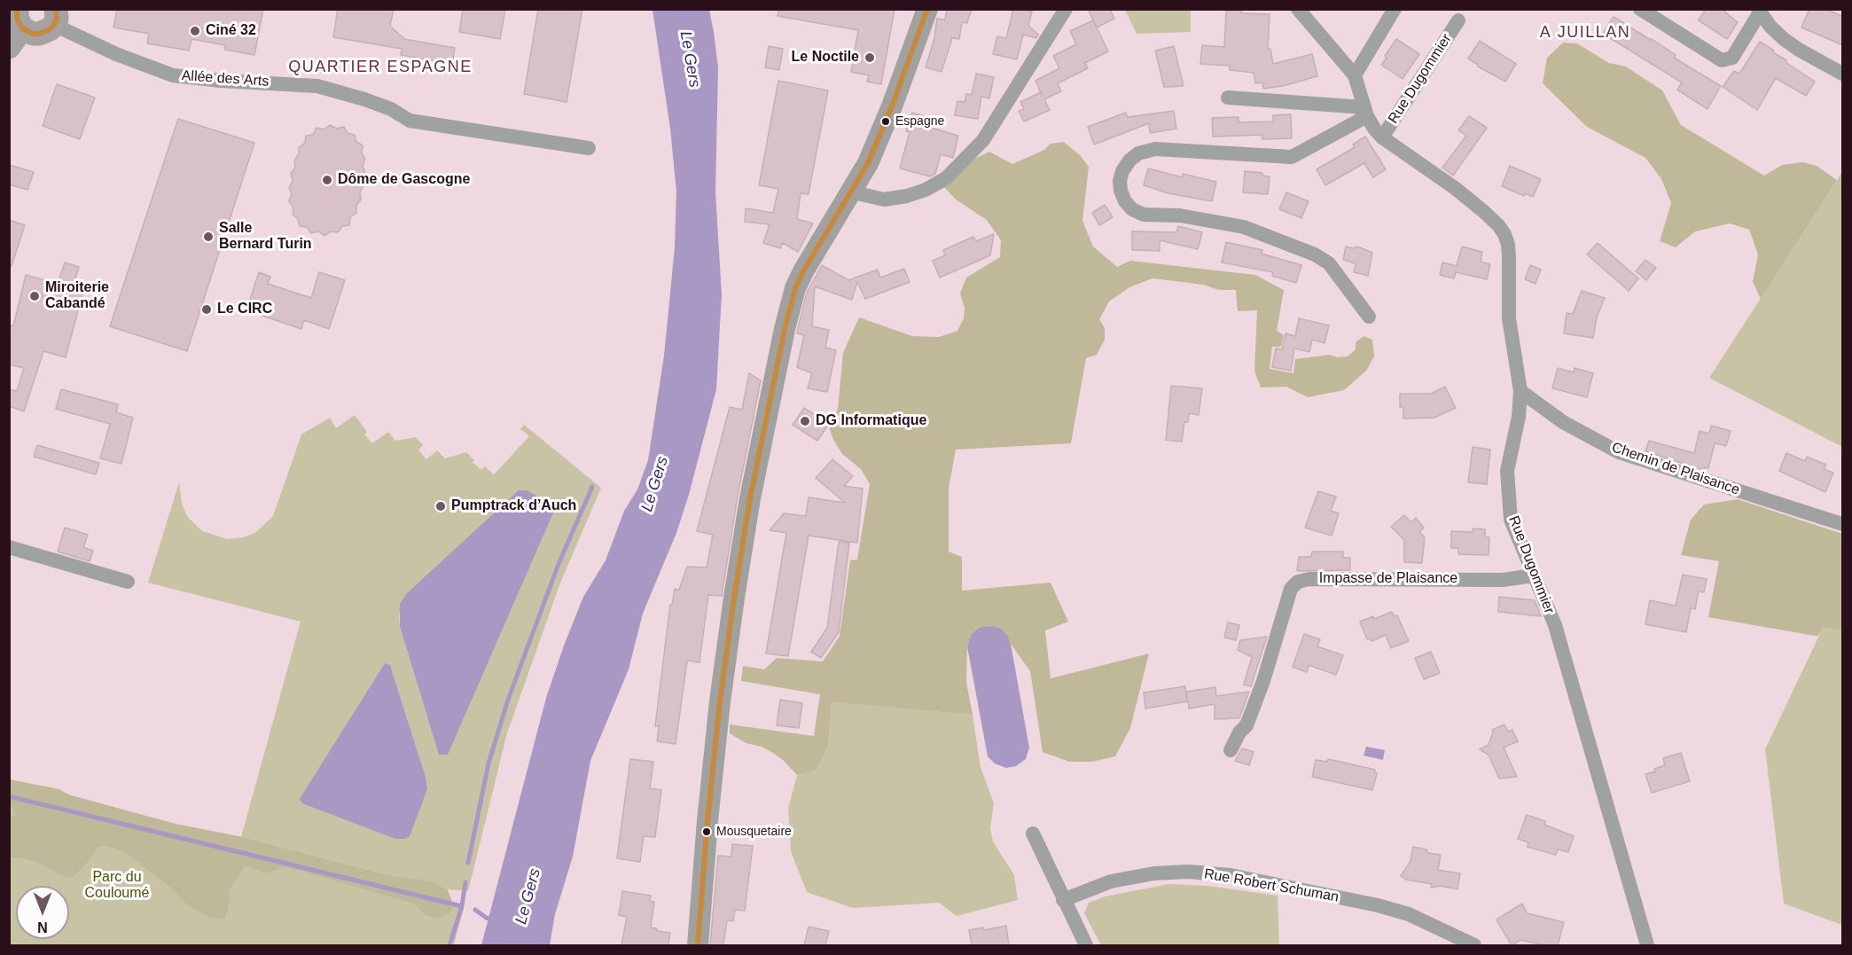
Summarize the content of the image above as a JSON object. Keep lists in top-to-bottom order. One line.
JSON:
{"streets":{"street":["Allée des Arts","Rue Dugommier","Chemin de Plaisance","Impasse de Plaisance","Rue Robert Schuman"]},"crossings":[["Rue Dugommier","Chemin de Plaisance"],["Rue Dugommier","Impasse de Plaisance"]],"districts":["A JUILLAN","QUARTIER ESPAGNE"],"water":["Le Gers"],"parks":["Parc du Couloumé"],"places":["Ciné 32","Le Noctile","Espagne","Dôme de Gascogne","Salle Bernard Turin","Miroiterie Cabandé","Le CIRC","DG Informatique","Pumptrack d’Auch","Mousquetaire"],"north":"bottom"}
